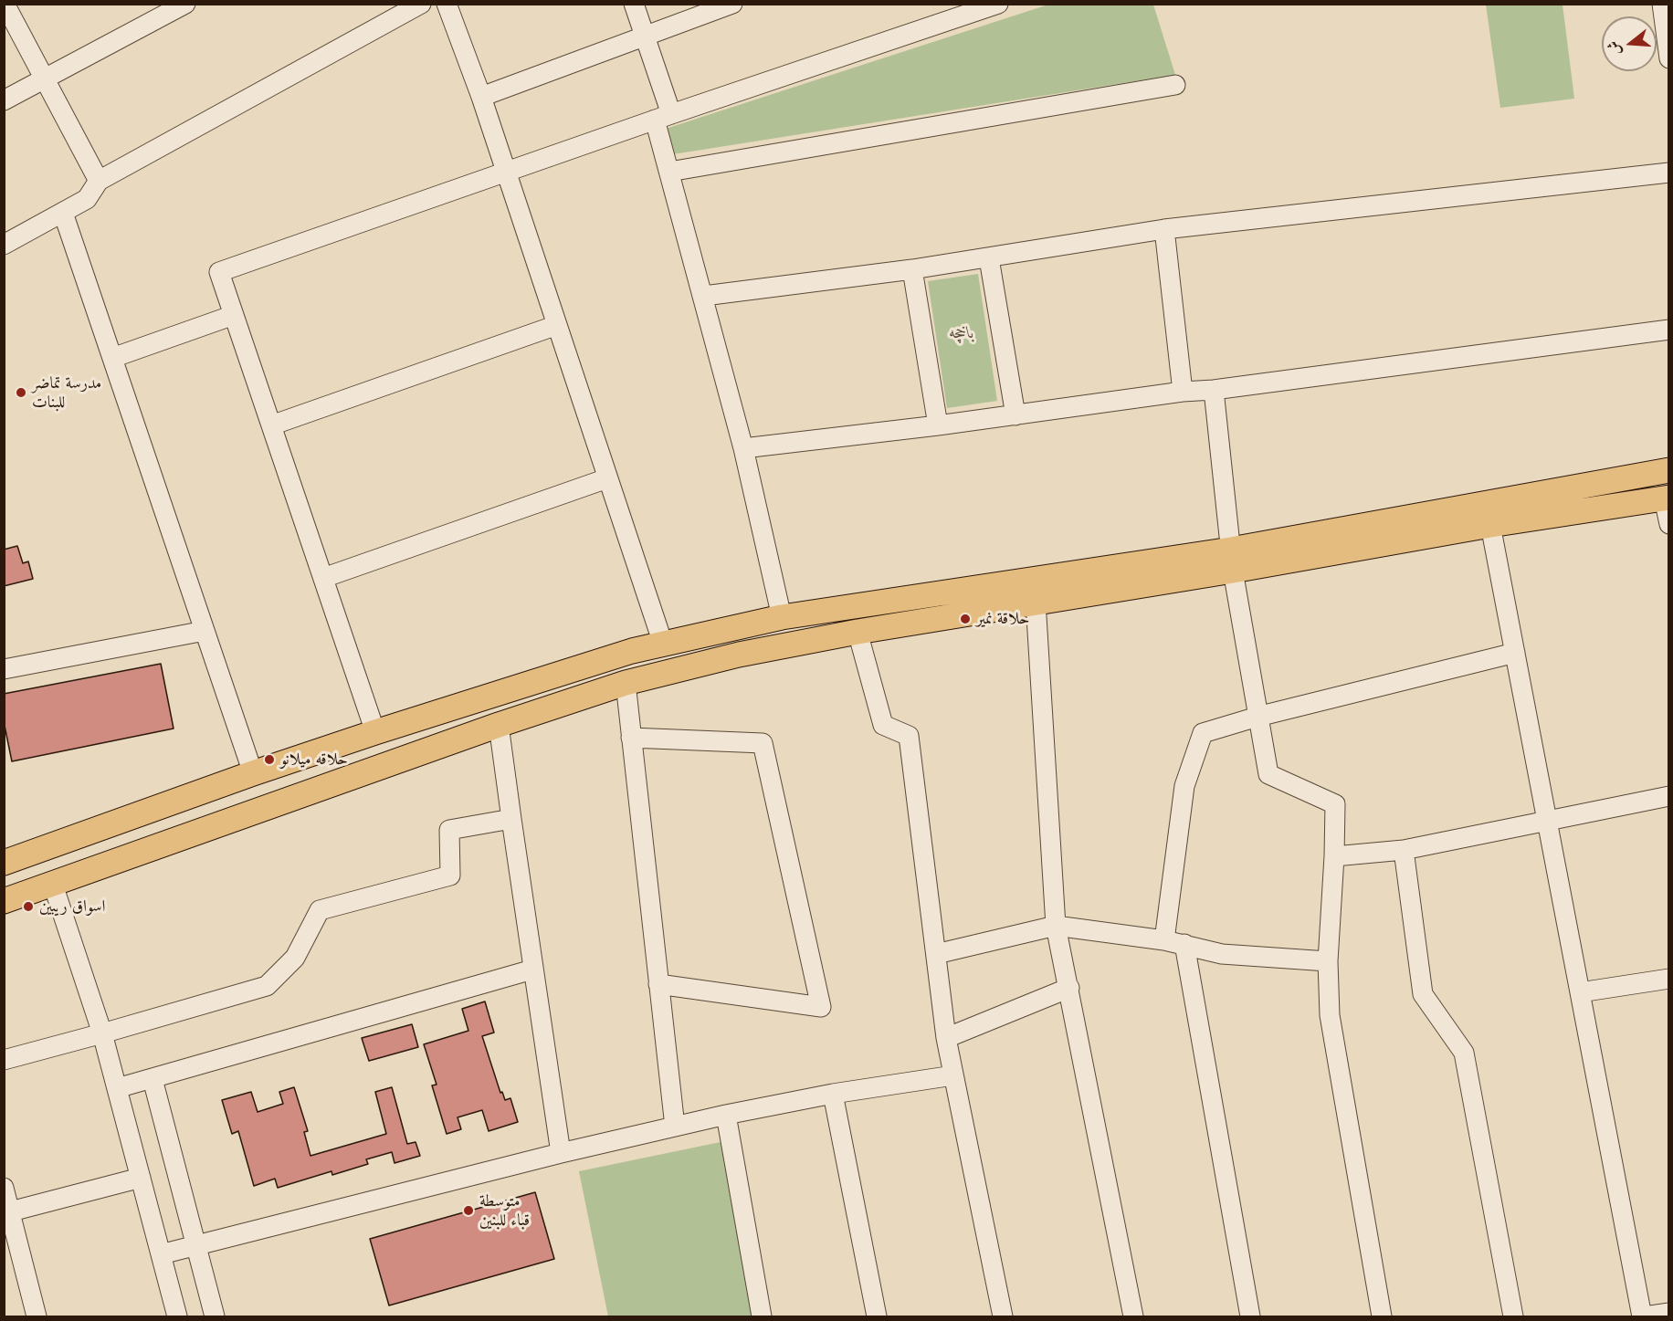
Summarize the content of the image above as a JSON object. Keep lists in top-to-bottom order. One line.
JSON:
{"parks":["باخچە"],"places":["مدرسة تماضر للبنات","حلاقة نمير","حلاقه ميلانو","اسواق ريبين","متوسطة قباء للبنين"],"north":"left"}
